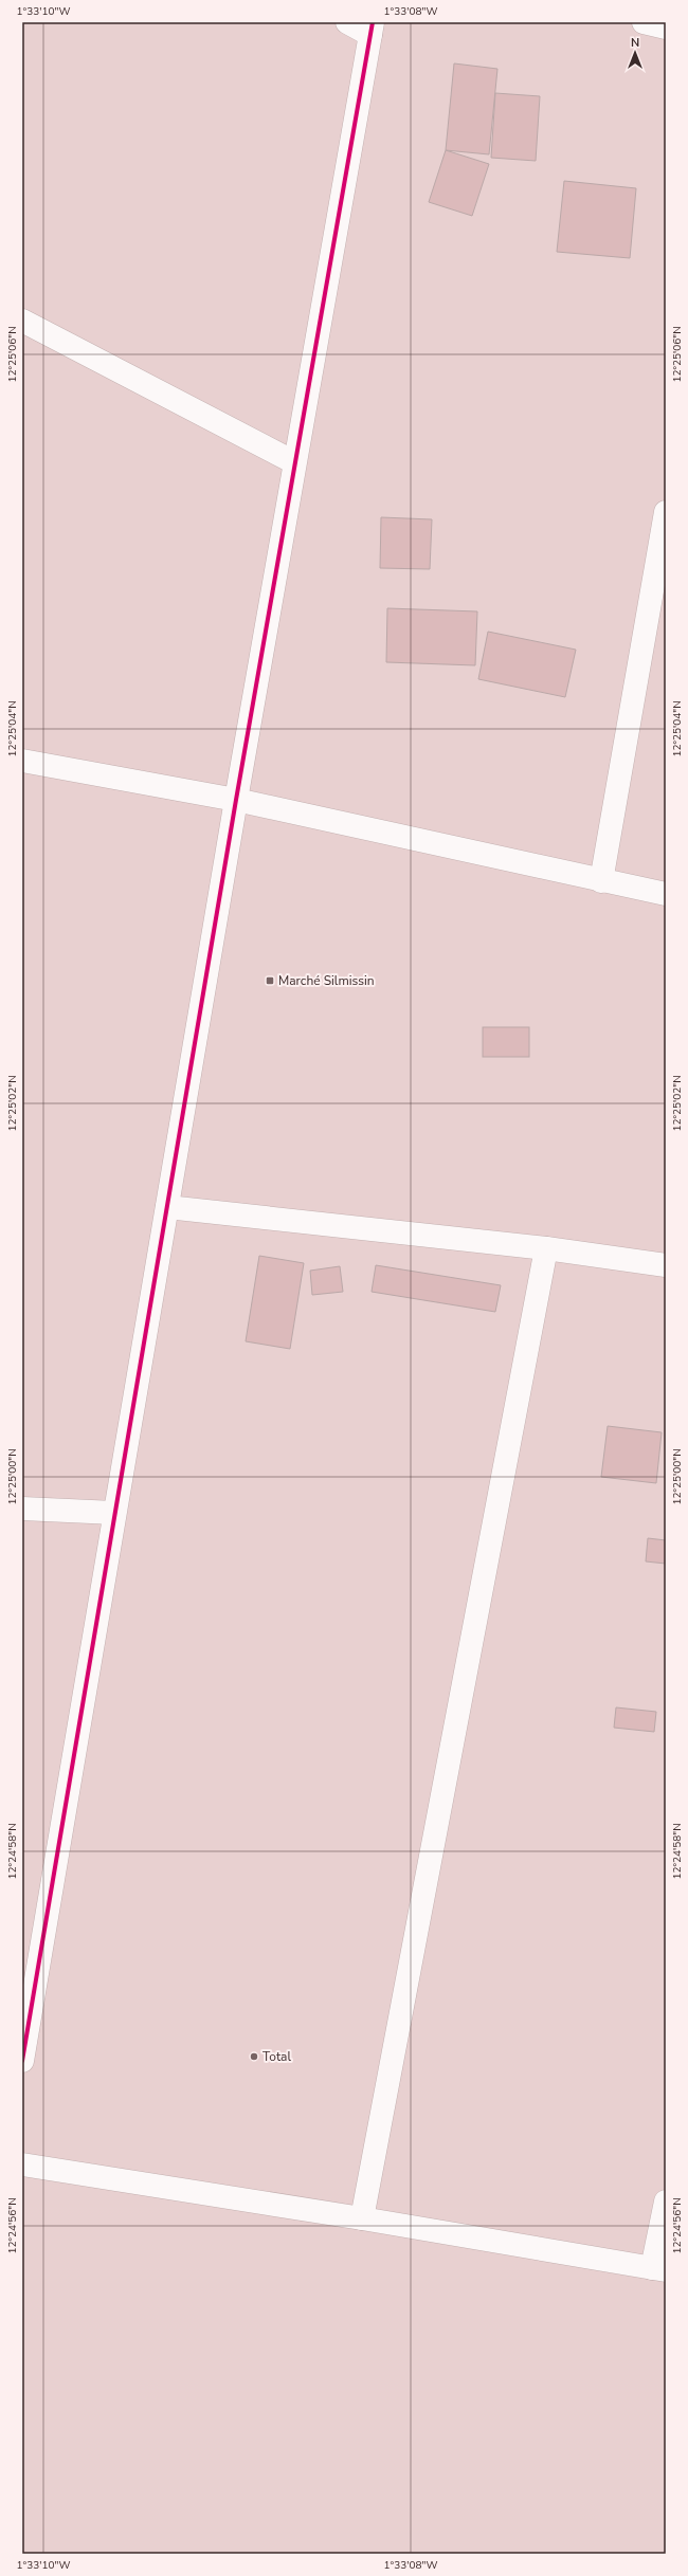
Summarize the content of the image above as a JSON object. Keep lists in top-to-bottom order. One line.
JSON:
{"places":{"transit":["Marché Silmissin"],"other":["Total"]},"north":"top","coordinates":["1°33'10\"W","1°33'08\"W","12°25'06\"N","12°25'04\"N","12°25'02\"N","12°25'00\"N","12°24'58\"N","12°24'56\"N"]}
